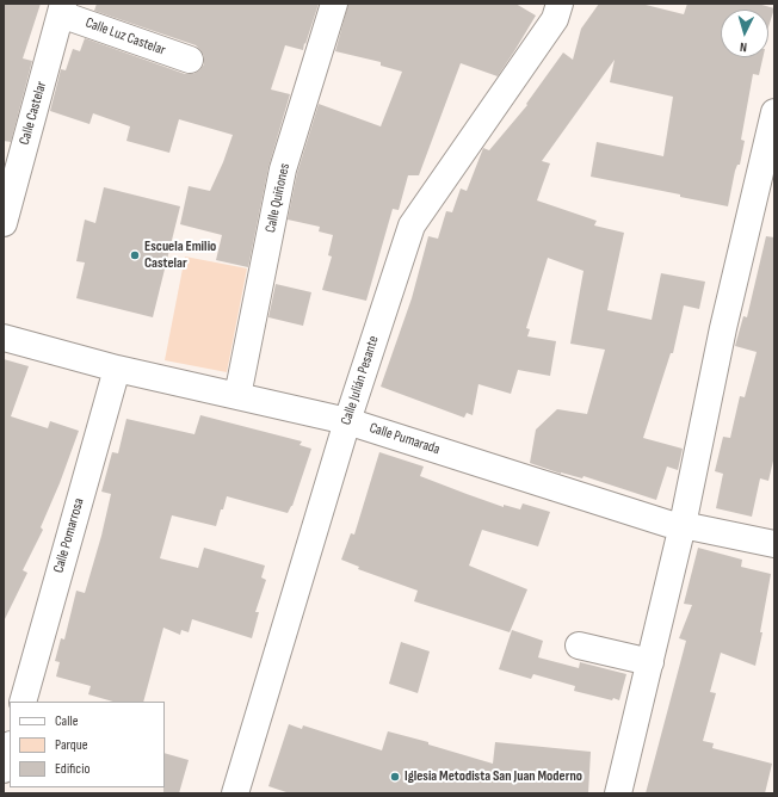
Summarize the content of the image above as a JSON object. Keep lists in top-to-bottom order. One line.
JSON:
{"streets":{"street":["Calle Luz Castelar","Calle Castelar","Calle Quiñones","Calle Julián Pesante","Calle Pumarada","Calle Pomarrosa"]},"crossings":[["Calle Luz Castelar","Calle Castelar"],["Calle Quiñones","Calle Pumarada"],["Calle Julián Pesante","Calle Pumarada"],["Calle Pumarada","Calle Pomarrosa"]],"places":["Escuela Emilio Castelar","Iglesia Metodista San Juan Moderno"],"legend":["Calle","Parque","Edificio"],"north":"bottom"}
